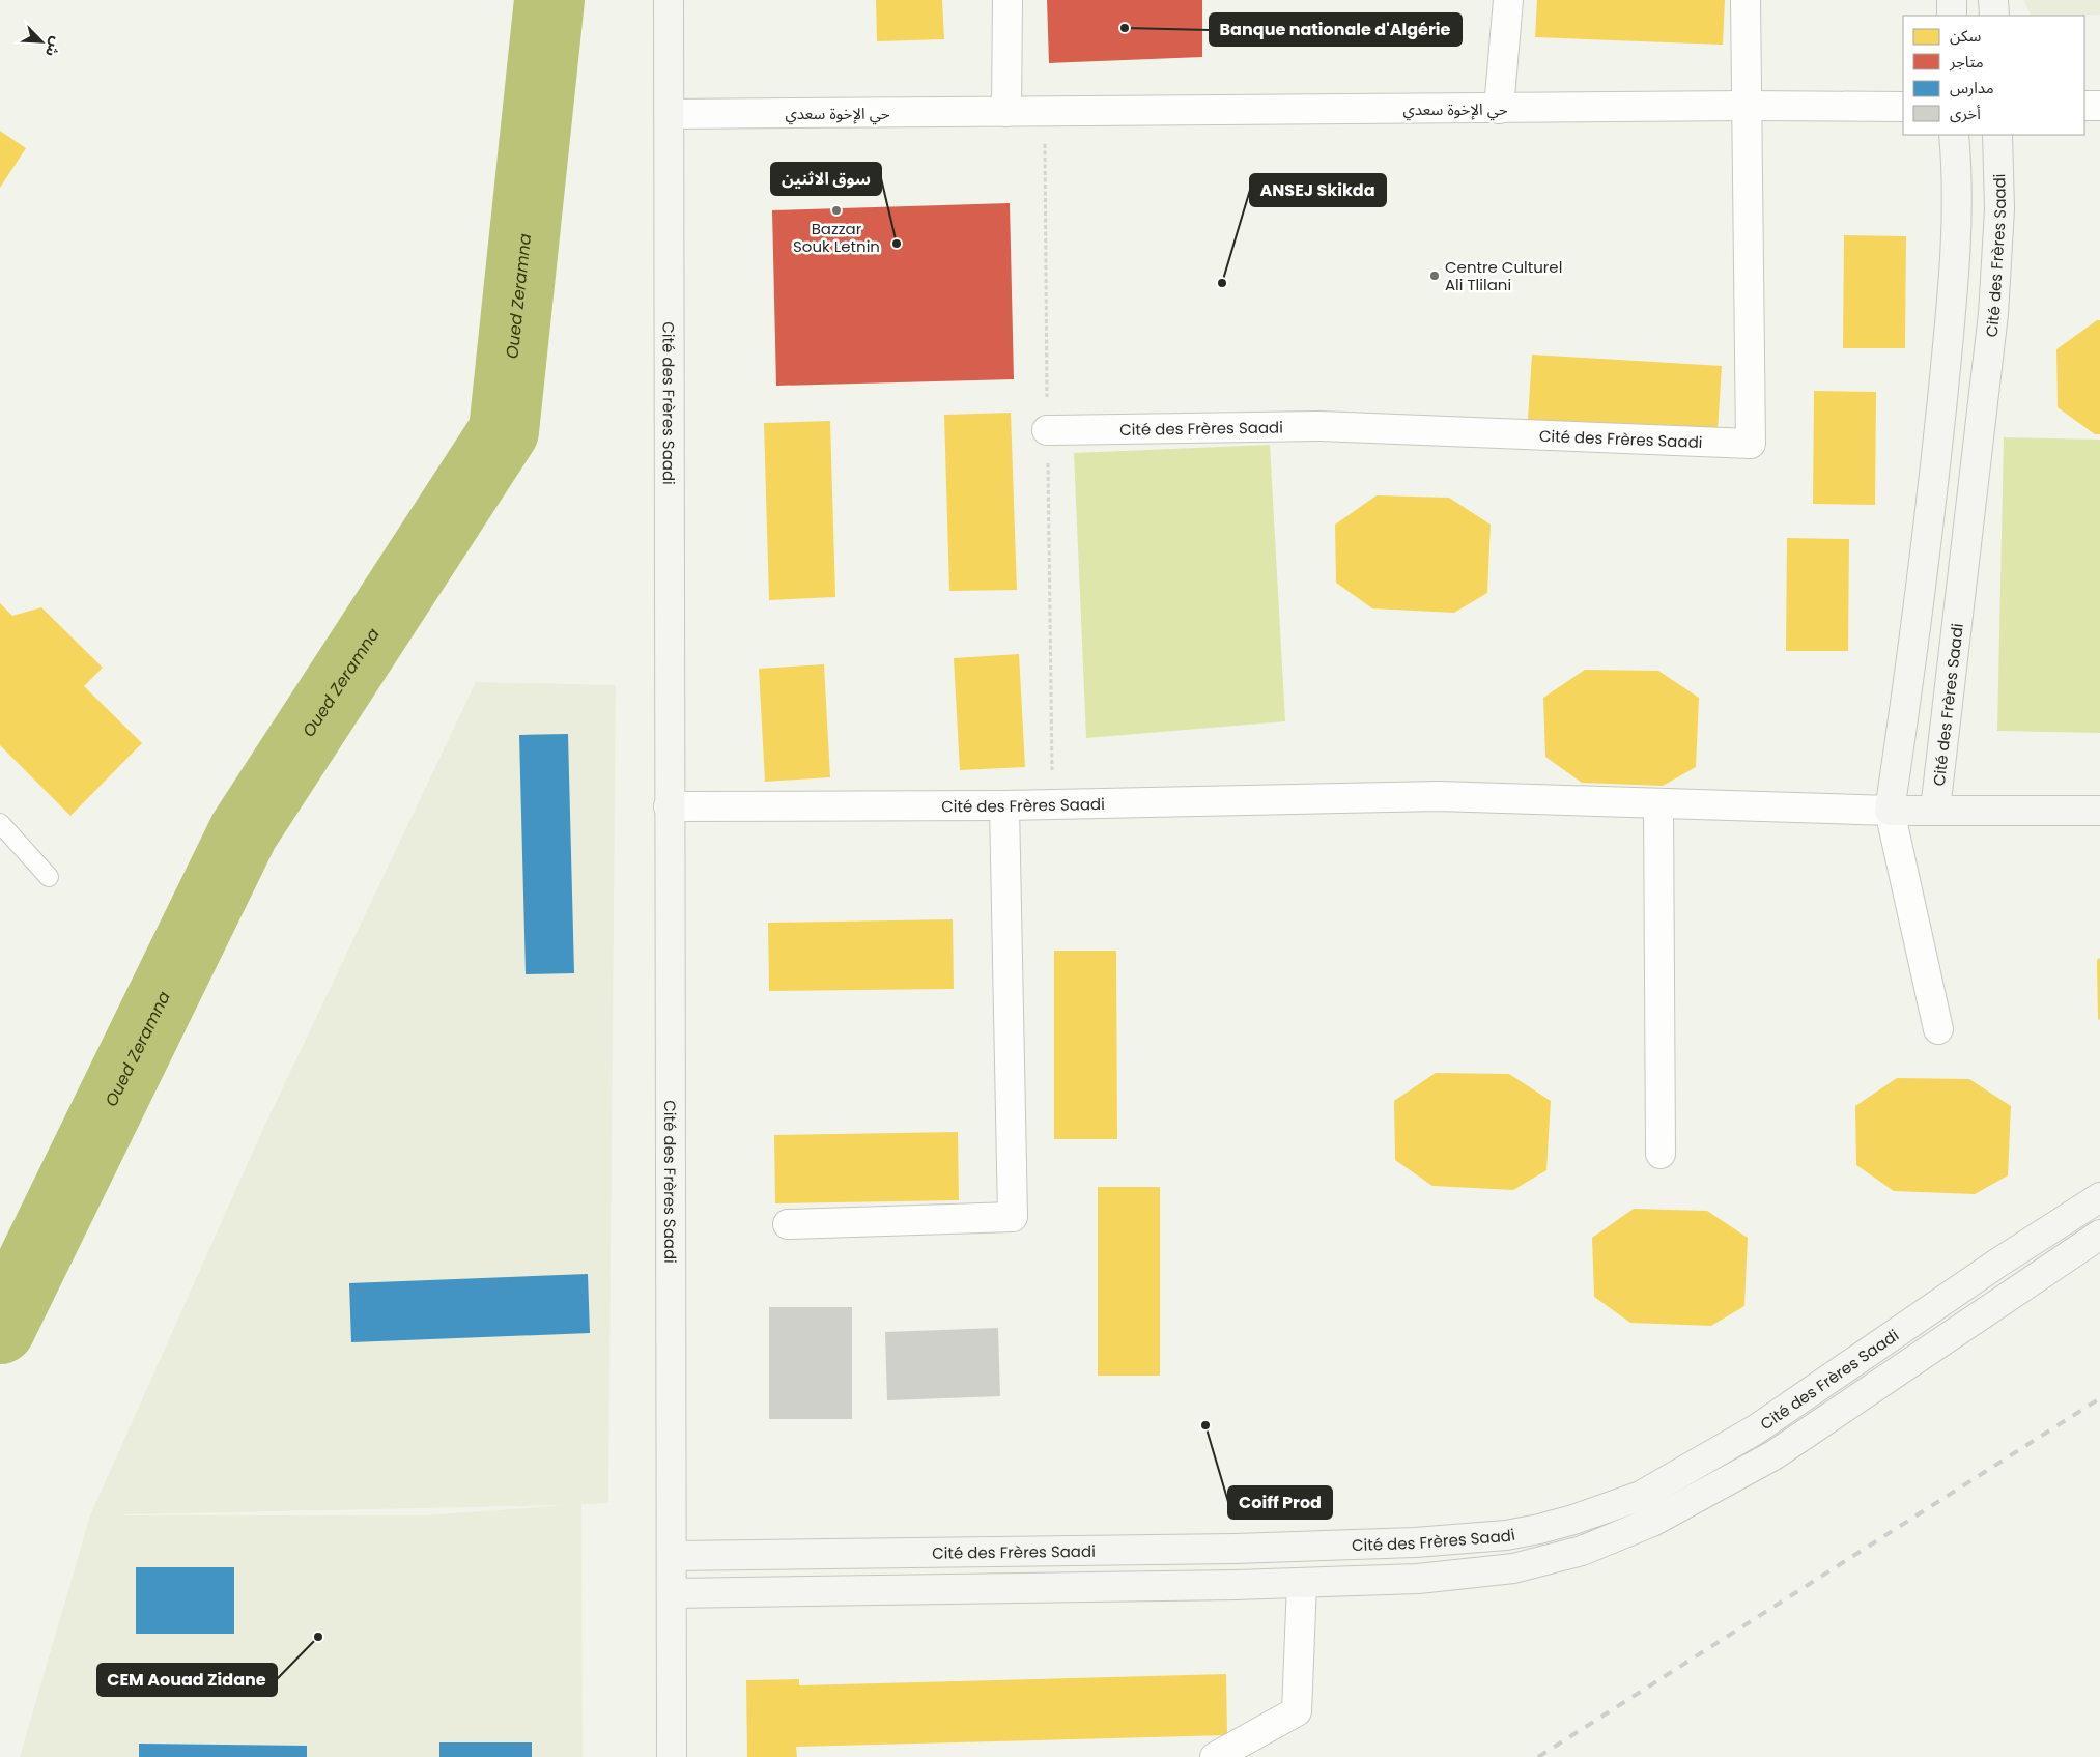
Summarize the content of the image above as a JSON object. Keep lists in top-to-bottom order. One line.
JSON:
{"streets":{"main road":["Cité des Frères Saadi"],"street":["حي الإخوة سعدي"]},"crossings":[["حي الإخوة سعدي","Cité des Frères Saadi"]],"water":["Oued Zeramna"],"places":["Banque nationale d'Algérie","Bazzar Souk Letnin","سوق الاثنين","Centre Culturel Ali Tlilani","ANSEJ Skikda","Coiff Prod","CEM Aouad Zidane"],"legend":["سكن","متاجر","مدارس","أخرى"],"north":"bottom right"}
